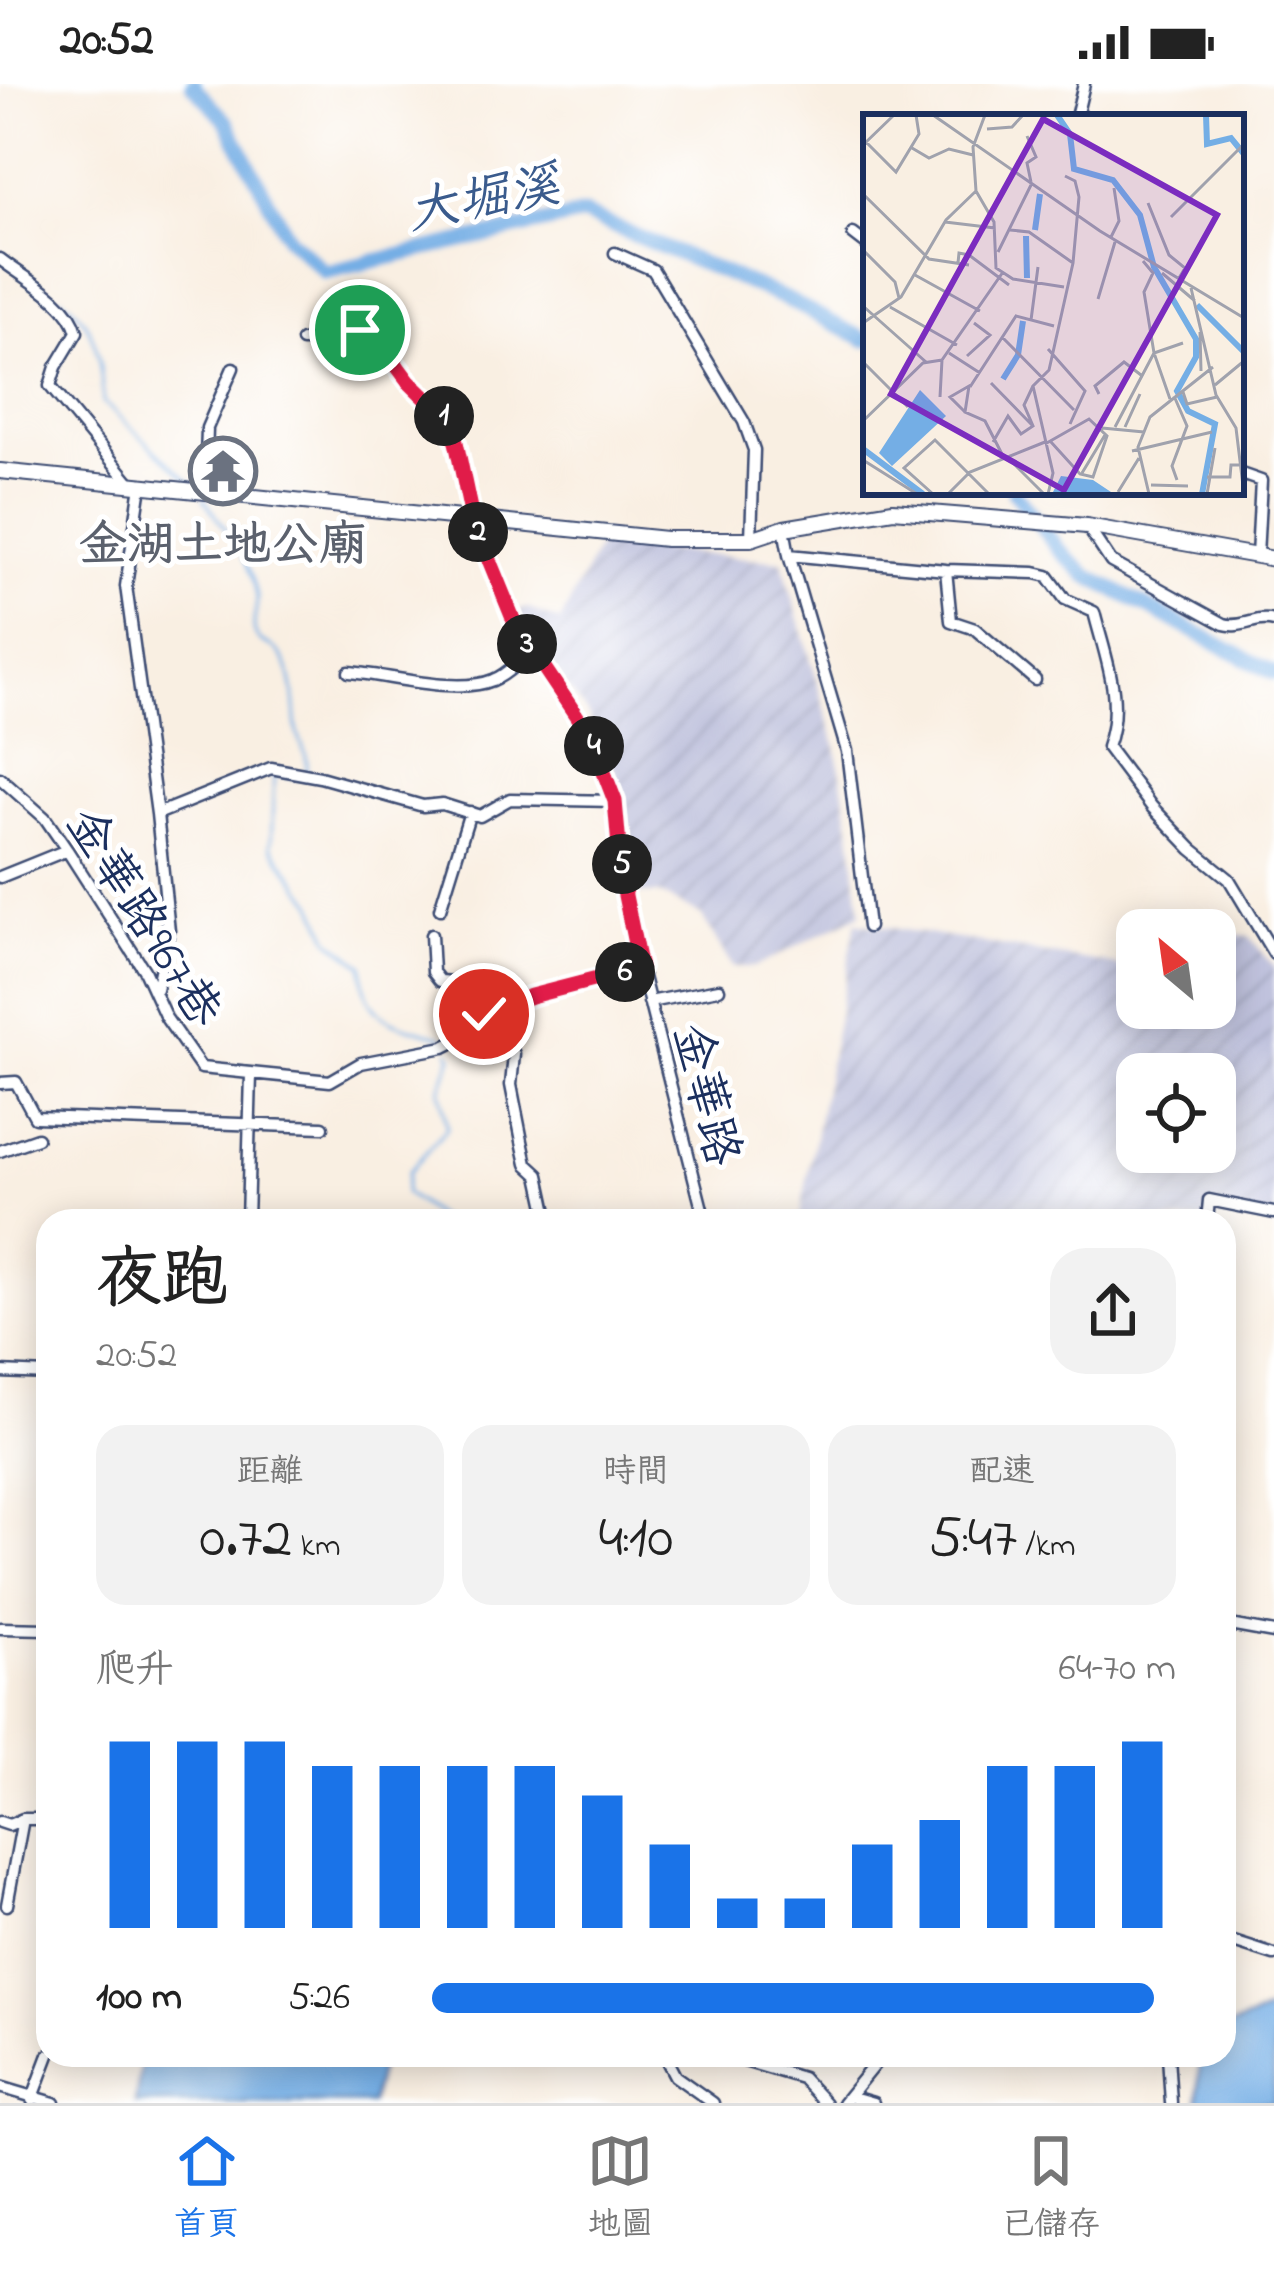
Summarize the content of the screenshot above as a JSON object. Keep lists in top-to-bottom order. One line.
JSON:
{"streets":{"street":["金華路967巷","金華路"]},"crossings":[["金華路967巷","金華路"]],"water":["大堀溪"],"places":{"temple":["金湖土地公廟"]},"north":"top left","page":{"status":"20:52","pins":["1","2","3","4","5","6"],"heading":["夜跑","20:52"],"stats":[["距離","0.72 km"],["時間","4:10"],["配速","5:47 /km"]],"chart":["爬升","64–70 m"],"list":[{"name":"100 m","note":"5:26"}],"tabs":["首頁","地圖","已儲存"]}}
